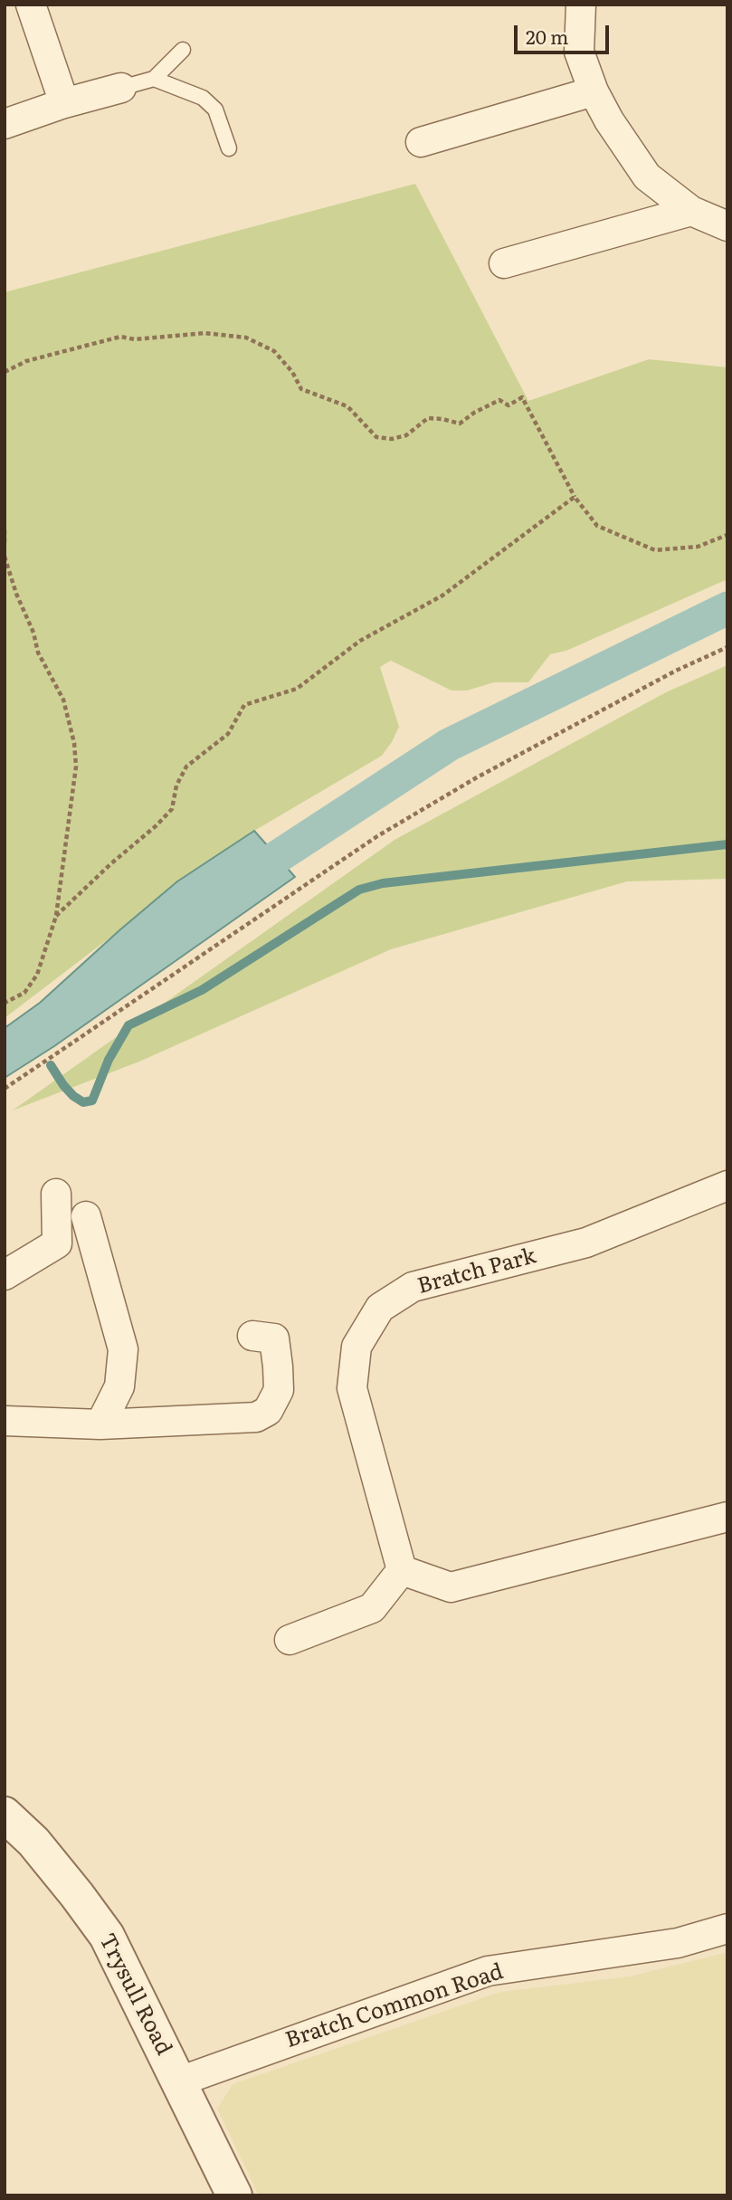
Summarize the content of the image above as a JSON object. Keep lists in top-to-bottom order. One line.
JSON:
{"streets":{"street":["Bratch Park","Trysull Road","Bratch Common Road"]},"crossings":[["Trysull Road","Bratch Common Road"]],"scale_bar":"20 m"}
